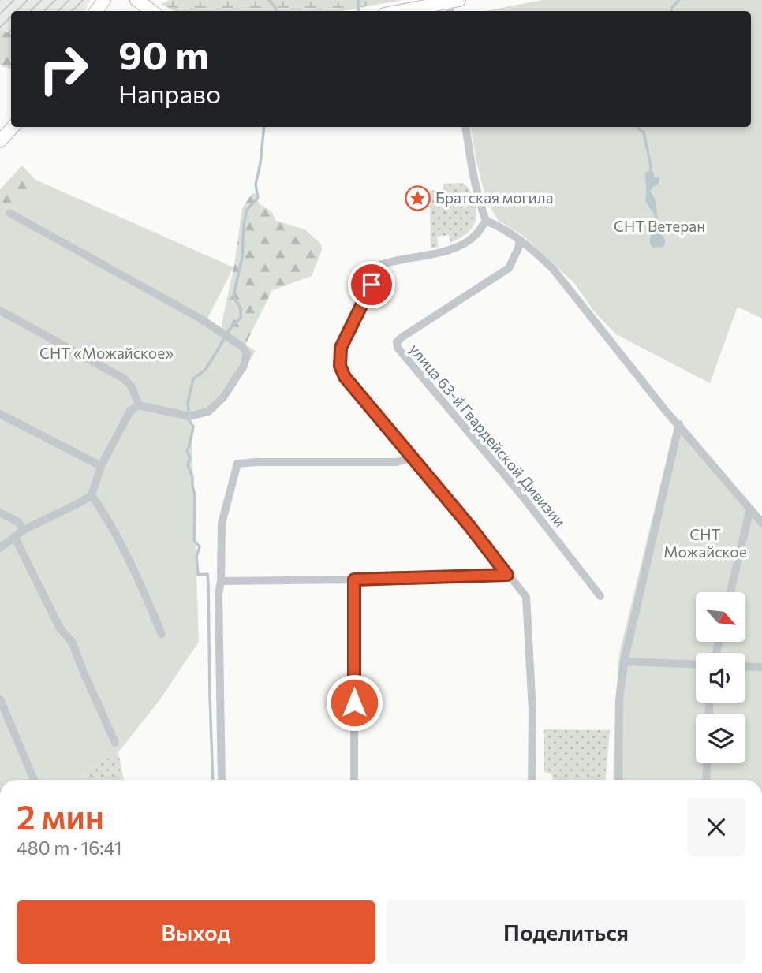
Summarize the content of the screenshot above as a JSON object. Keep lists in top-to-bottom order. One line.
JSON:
{"streets":{"street":["улица 63-й Гвардейской Дивизии"]},"parks":["СНТ Ветеран","СНТ «Можайское»","СНТ Можайское"],"places":{"place":["Братская могила"]},"north":"bottom right","page":{"turn":["90 m","Направо"],"heading":["2 мин","480 m · 16:41"],"buttons":["Выход","Поделиться"]}}
